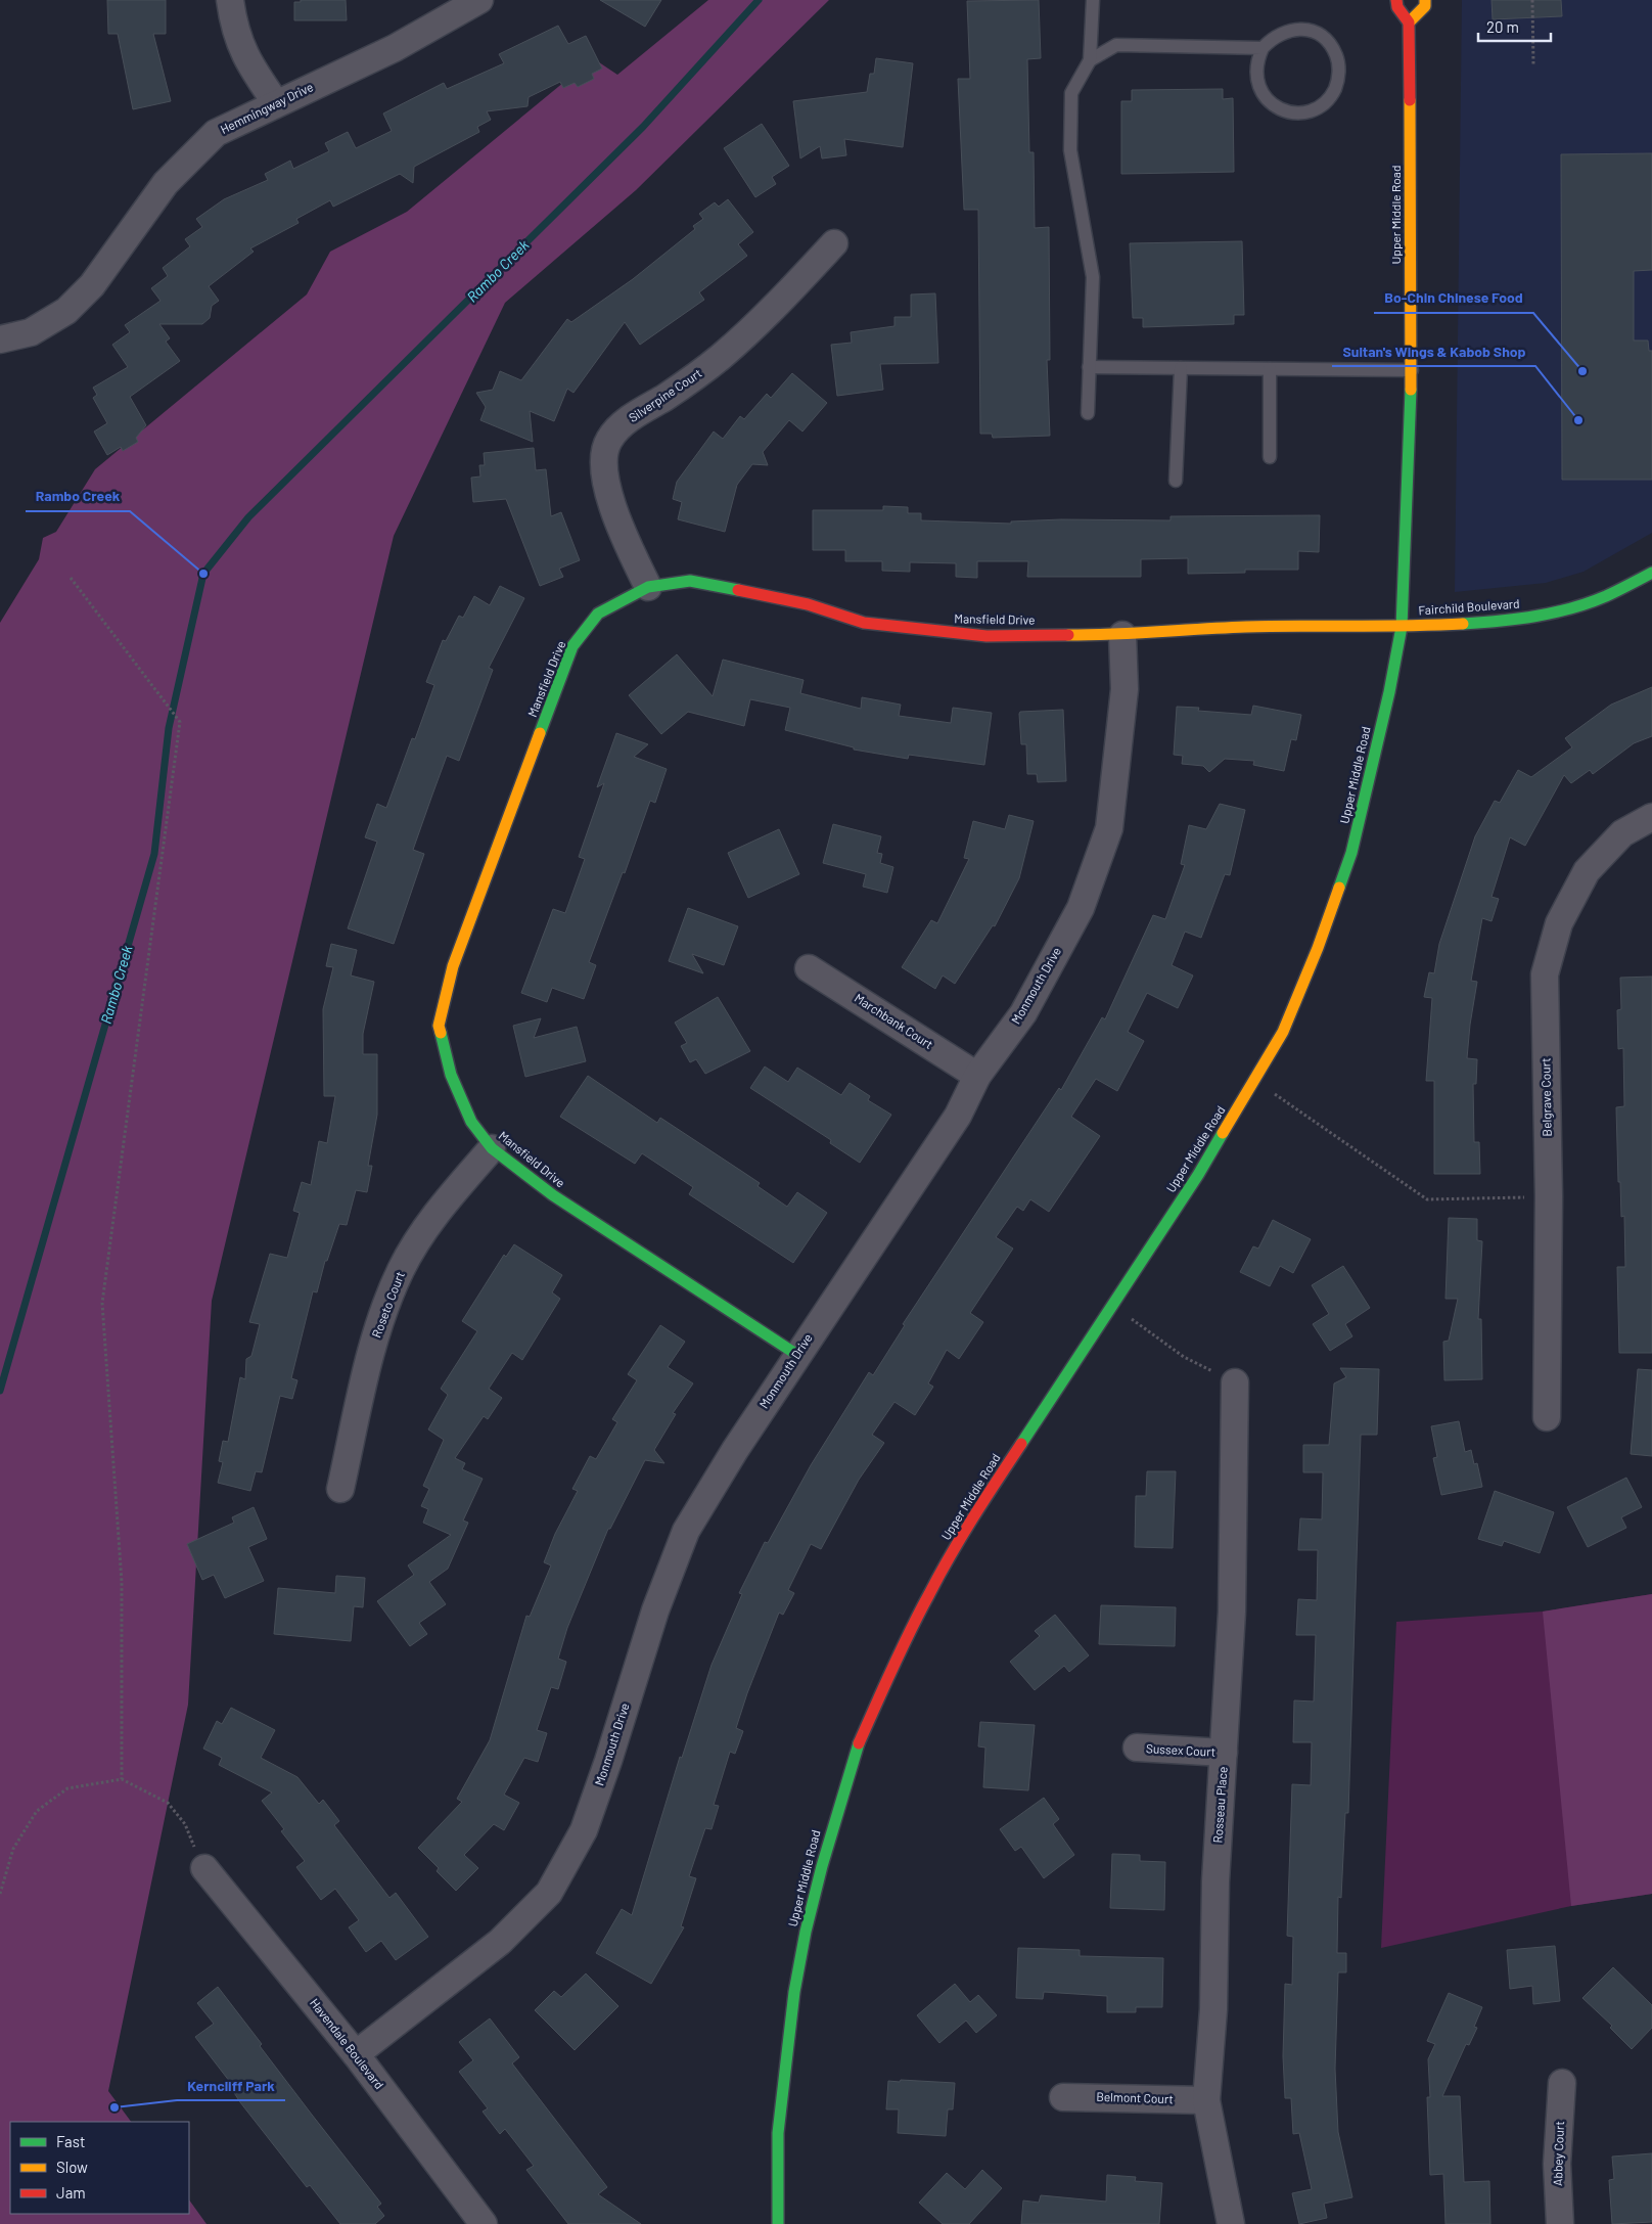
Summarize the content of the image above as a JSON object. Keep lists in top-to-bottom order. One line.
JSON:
{"streets":{"street":["Hemmingway Drive","Upper Middle Road","Silverpine Court","Fairchild Boulevard","Mansfield Drive","Monmouth Drive","Marchbank Court","Belgrave Court","Roseto Court","Sussex Court","Rosseau Place","Havendale Boulevard","Belmont Court","Abbey Court"]},"crossings":[["Upper Middle Road","Fairchild Boulevard"],["Upper Middle Road","Mansfield Drive"],["Silverpine Court","Mansfield Drive"],["Fairchild Boulevard","Mansfield Drive"],["Mansfield Drive","Monmouth Drive"],["Mansfield Drive","Roseto Court"],["Monmouth Drive","Marchbank Court"],["Monmouth Drive","Havendale Boulevard"],["Sussex Court","Rosseau Place"],["Rosseau Place","Belmont Court"]],"water":["Rambo Creek"],"places":["Bo-Chin Chinese Food","Sultan's Wings & Kabob Shop","Rambo Creek","Kerncliff Park"],"legend":["Fast","Slow","Jam"],"scale_bar":"20 m"}
